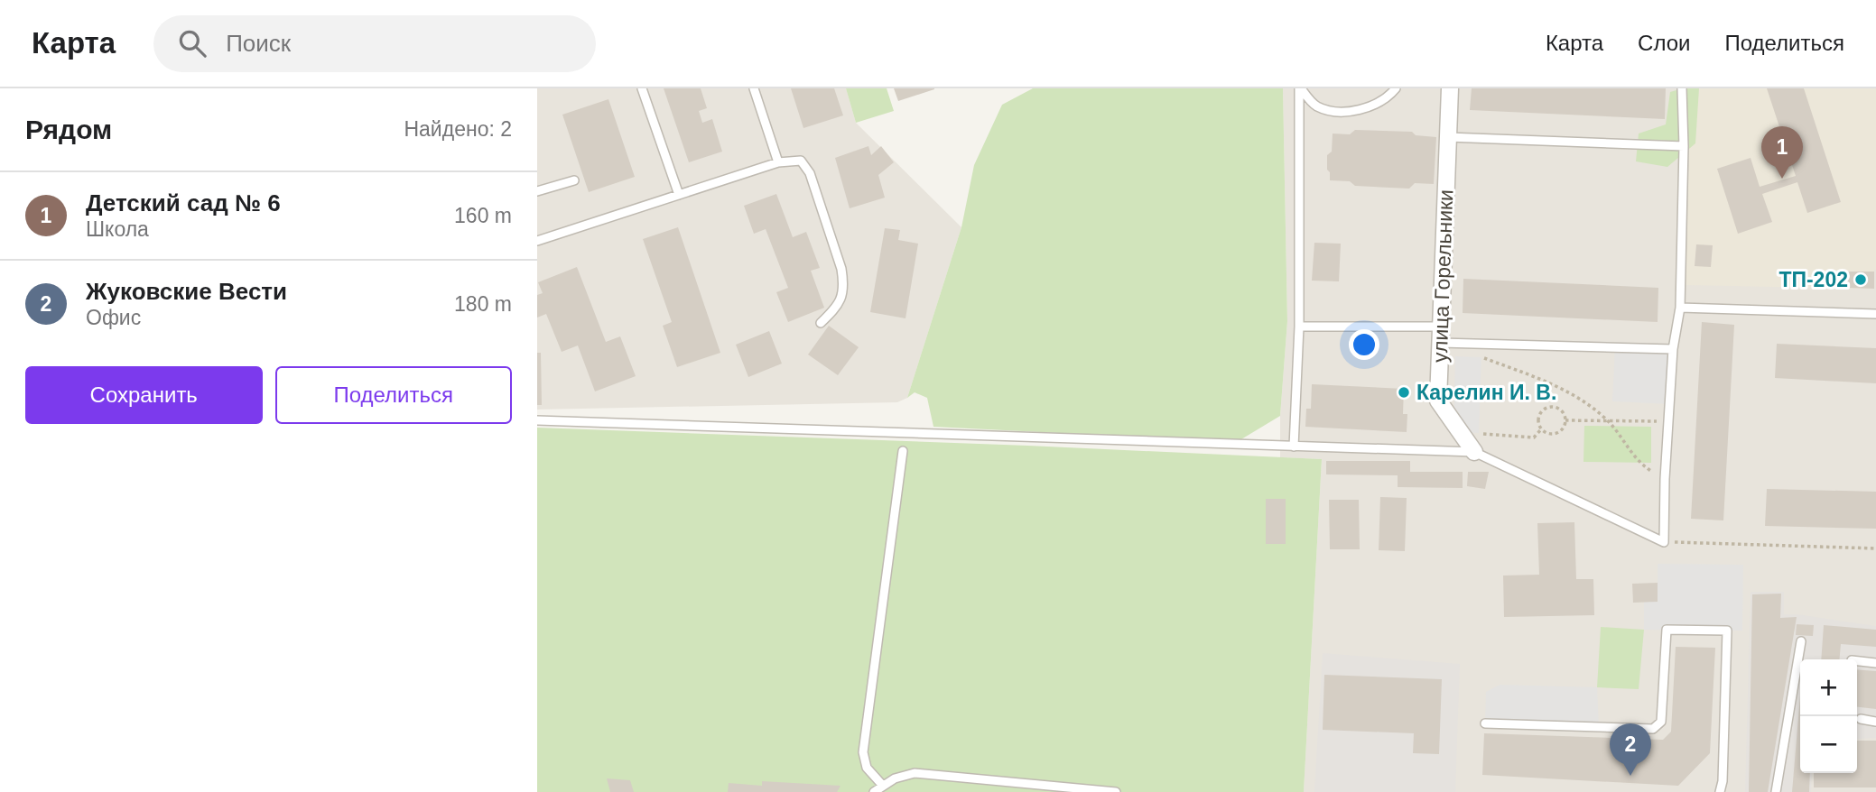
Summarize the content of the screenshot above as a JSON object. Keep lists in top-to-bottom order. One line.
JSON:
{"streets":{"street":["улица Горельники"]},"places":["ТП-202","Карелин И. В."],"page":{"header":"Карта","search":"Поиск","nav":["Карта","Слои","Поделиться"],"heading":["Рядом","Найдено: 2"],"pins":["1","2"],"list":[{"mark":"1","name":"Детский сад № 6","note":"Школа","value":"160 m"},{"mark":"2","name":"Жуковские Вести","note":"Офис","value":"180 m"}],"buttons":["Сохранить","Поделиться"],"map_buttons":["+","−"]}}
